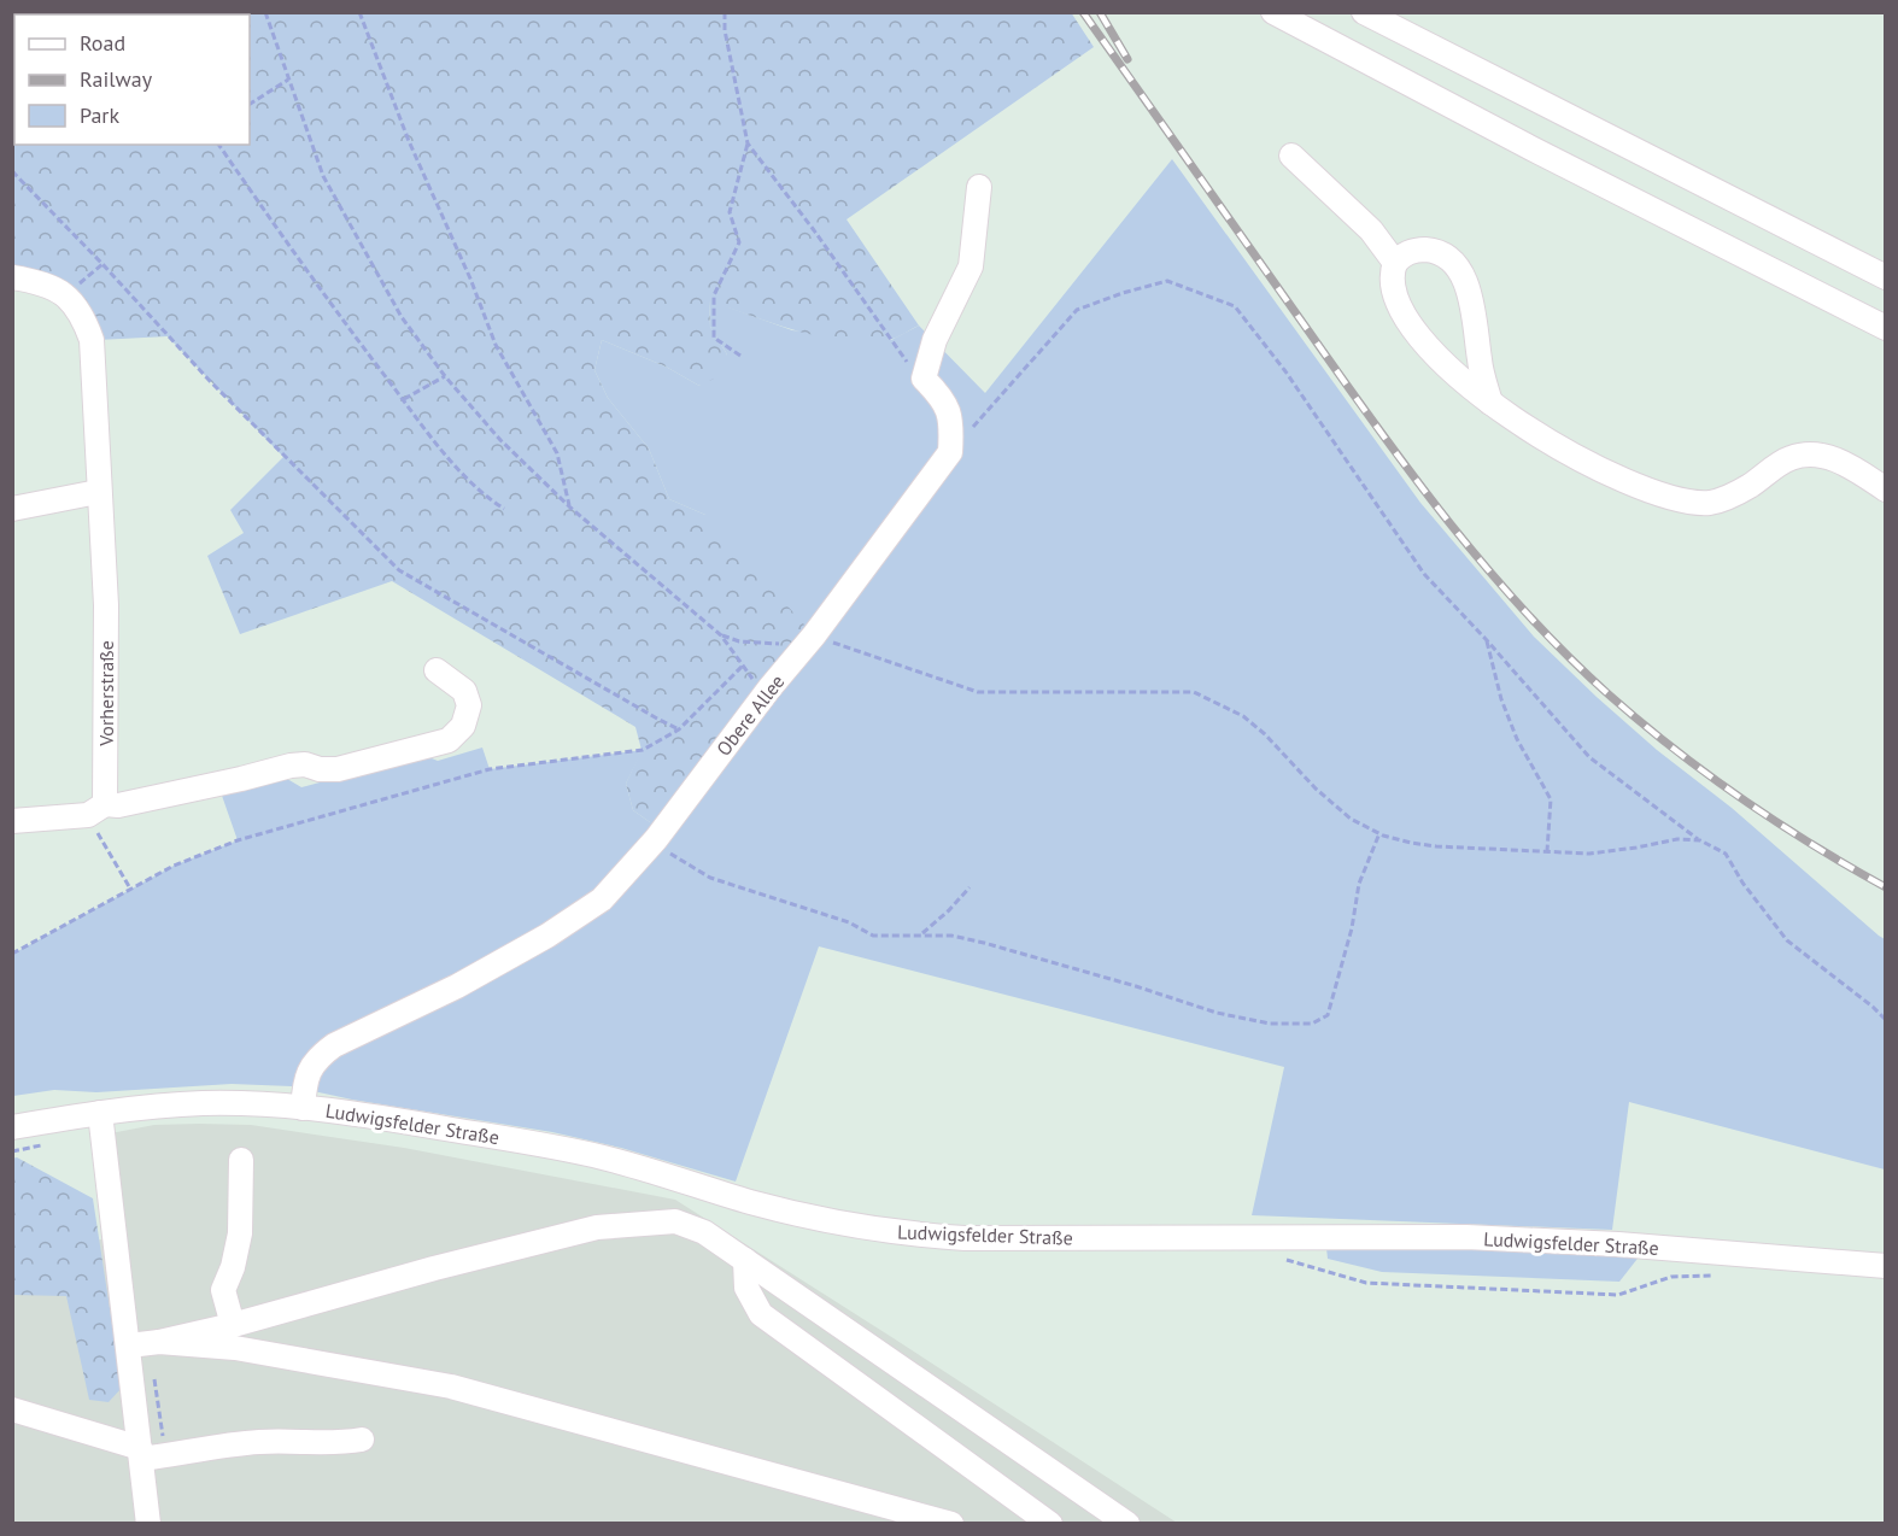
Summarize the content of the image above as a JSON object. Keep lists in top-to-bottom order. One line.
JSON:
{"streets":{"street":["Vorherstraße","Obere Allee","Ludwigsfelder Straße"]},"crossings":[["Obere Allee","Ludwigsfelder Straße"]],"legend":["Road","Railway","Park"]}
